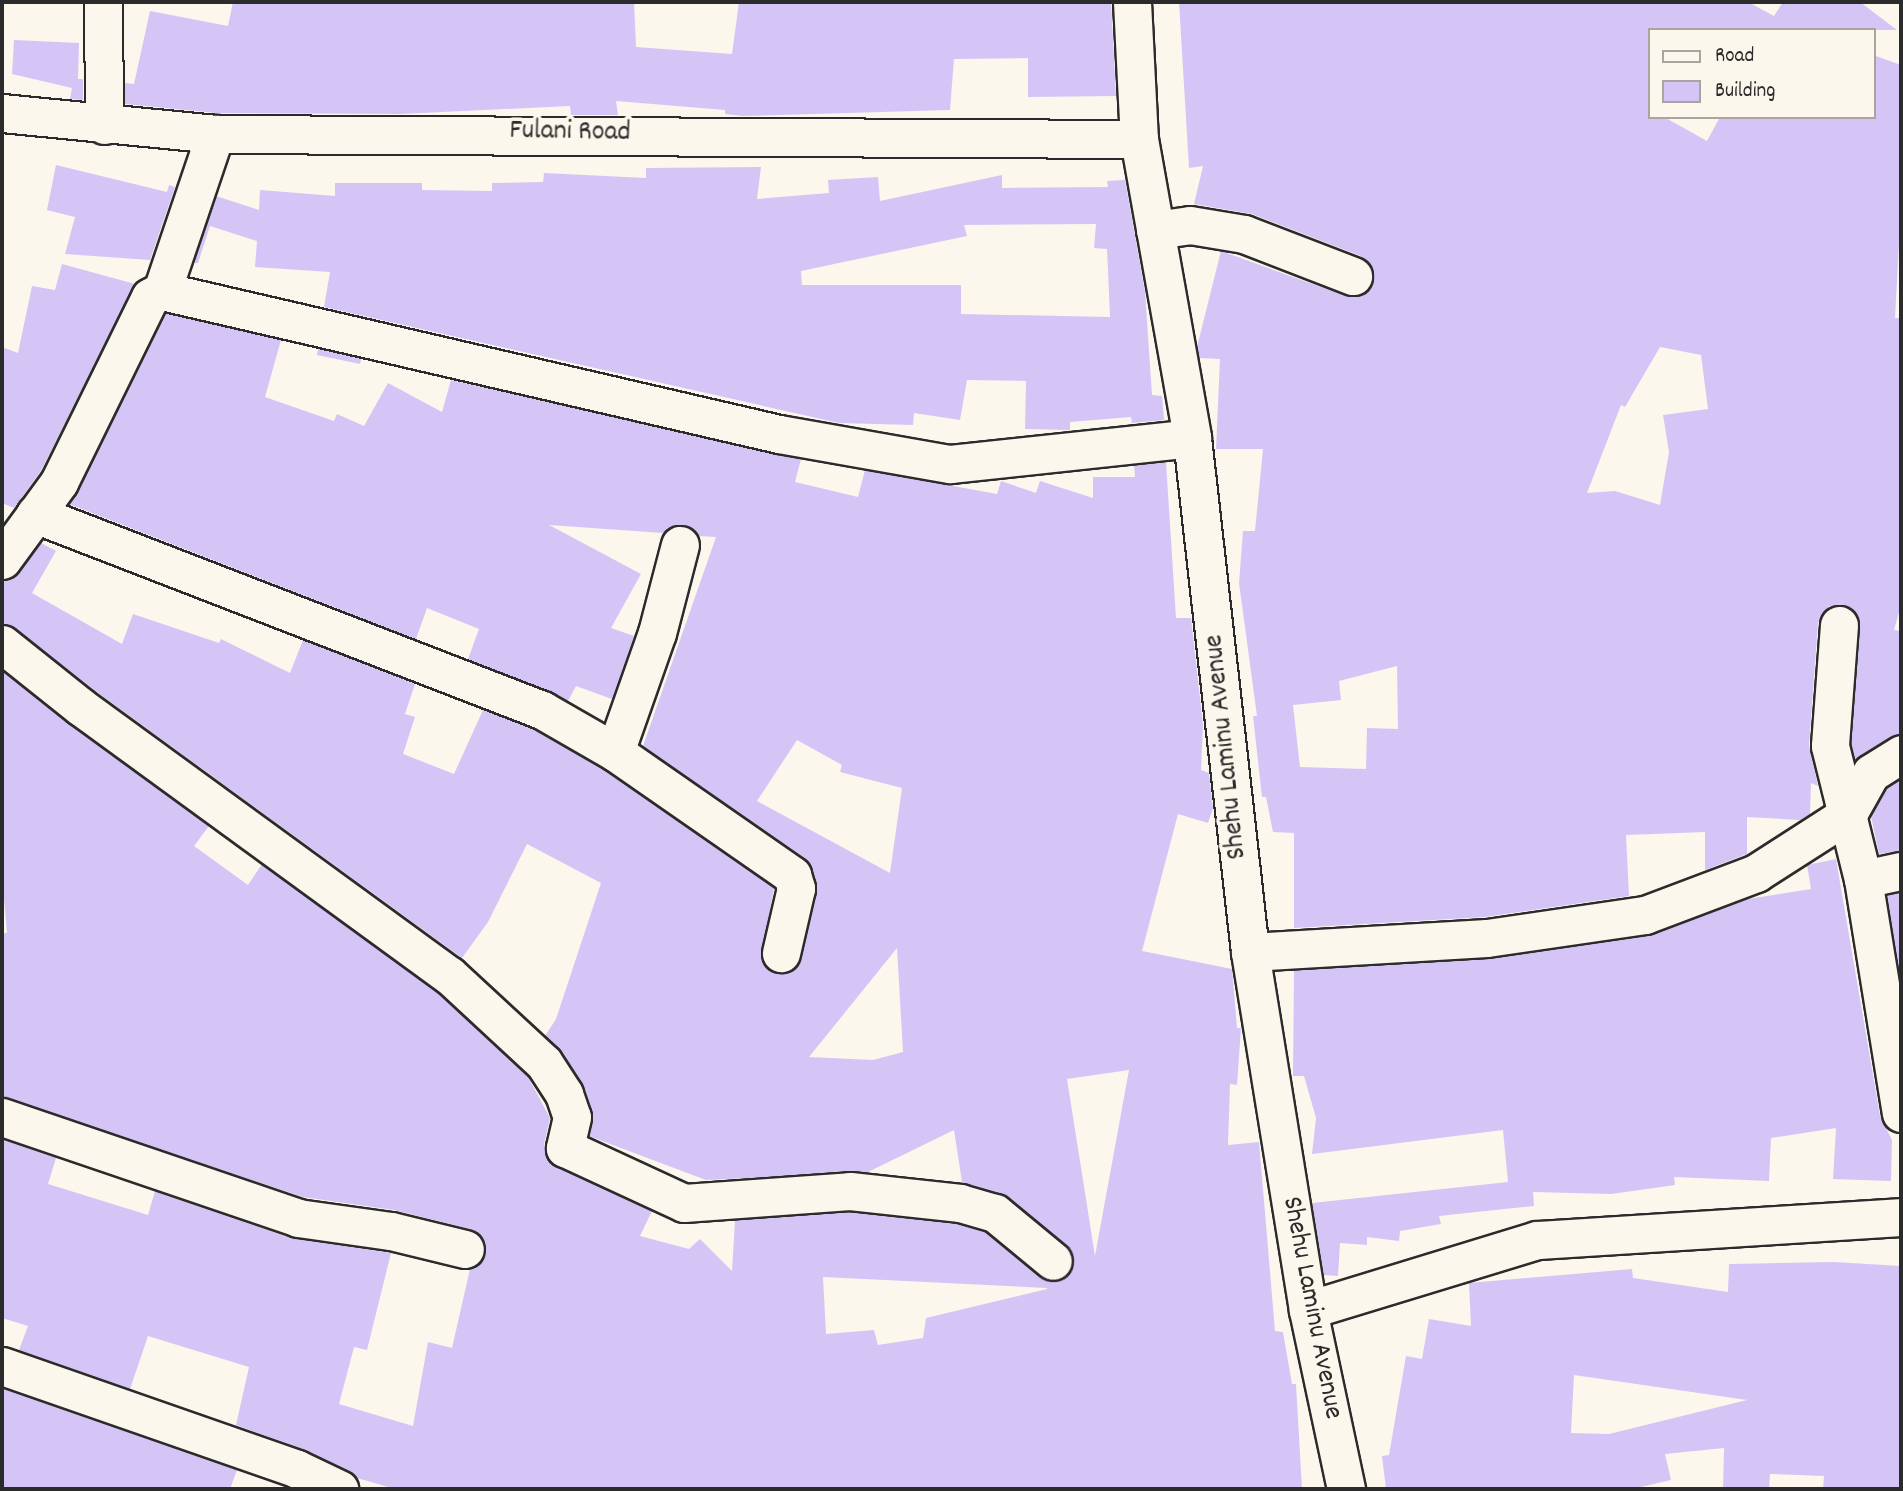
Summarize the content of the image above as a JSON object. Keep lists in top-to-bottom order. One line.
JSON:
{"streets":{"street":["Fulani Road","Shehu Laminu Avenue"]},"crossings":[["Fulani Road","Shehu Laminu Avenue"]],"legend":["Road","Building"]}
